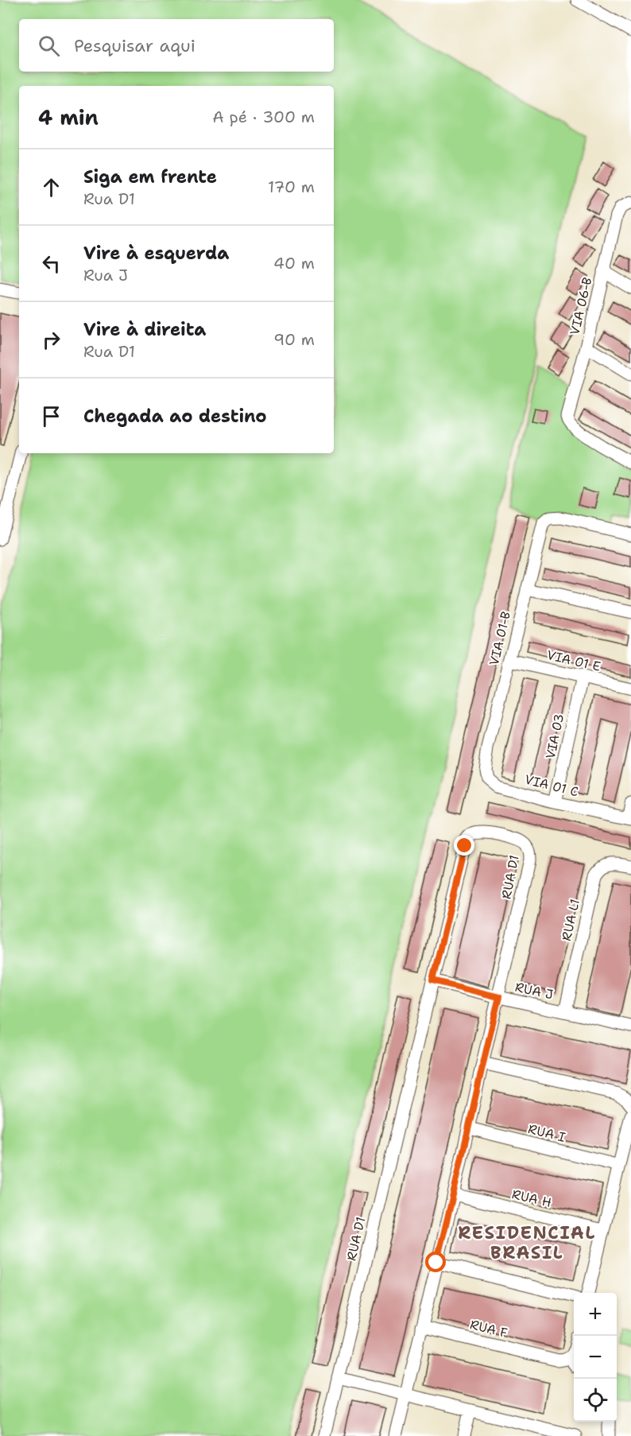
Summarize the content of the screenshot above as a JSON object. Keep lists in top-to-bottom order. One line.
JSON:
{"streets":{"street":["VIA 06-B","VIA 01-B","VIA 01 E","VIA 03","VIA 01 C","RUA D1","RUA L1","RUA J","RUA I","RUA H","RUA F"]},"crossings":[["VIA 01-B","VIA 01 E"],["VIA 01-B","VIA 01 C"],["VIA 01 E","VIA 03"],["VIA 03","VIA 01 C"],["RUA D1","RUA J"],["RUA D1","RUA I"],["RUA D1","RUA H"],["RUA D1","RUA F"],["RUA L1","RUA J"]],"districts":["RESIDENCIAL BRASIL"],"page":{"search":"Pesquisar aqui","heading":["4 min","A pé · 300 m"],"list":[["Siga em frente","Rua D1","170 m"],["Vire à esquerda","Rua J","40 m"],["Vire à direita","Rua D1","90 m"],"Chegada ao destino"],"map_buttons":["+","−"]}}
